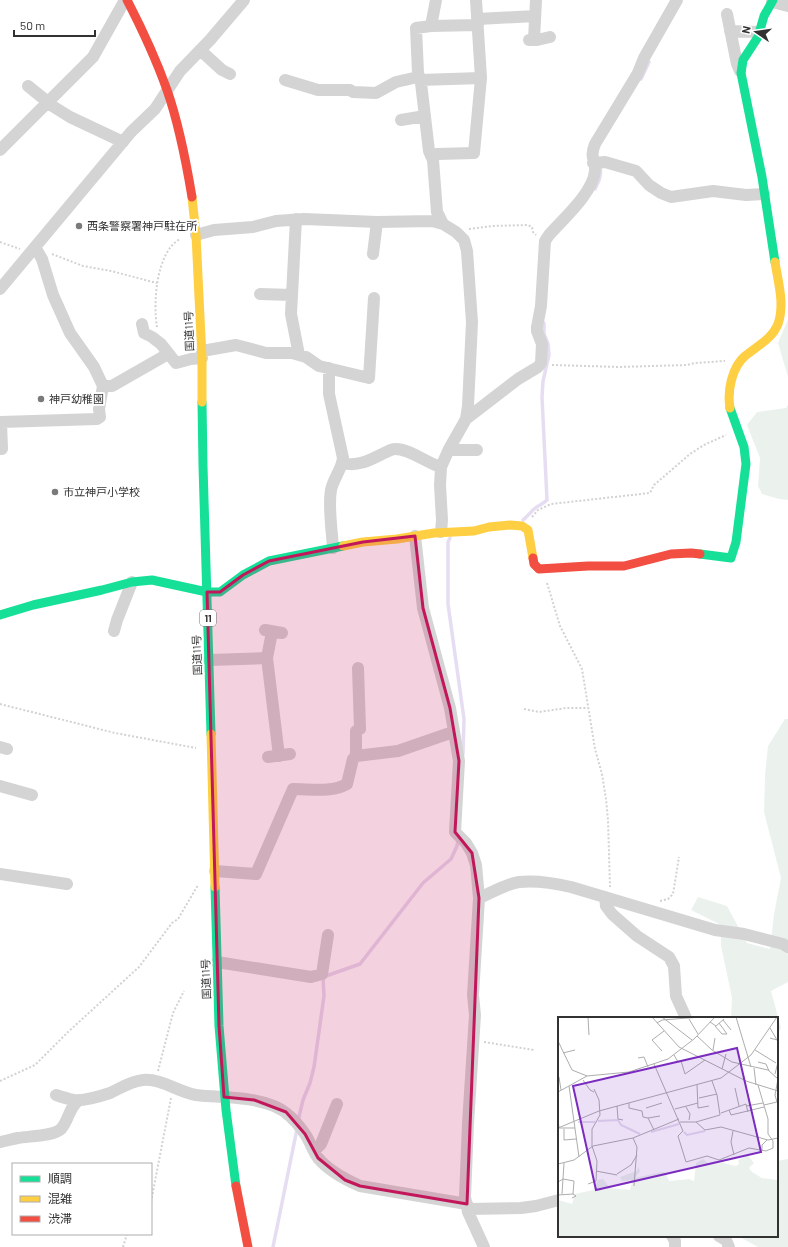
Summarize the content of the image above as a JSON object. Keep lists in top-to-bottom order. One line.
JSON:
{"streets":{"main road":["国道11号","11"]},"places":["西条警察署神戸駐在所","神戸幼稚園","市立神戸小学校"],"legend":["順調","混雑","渋滞"],"scale_bar":"50 m","north":"left"}
